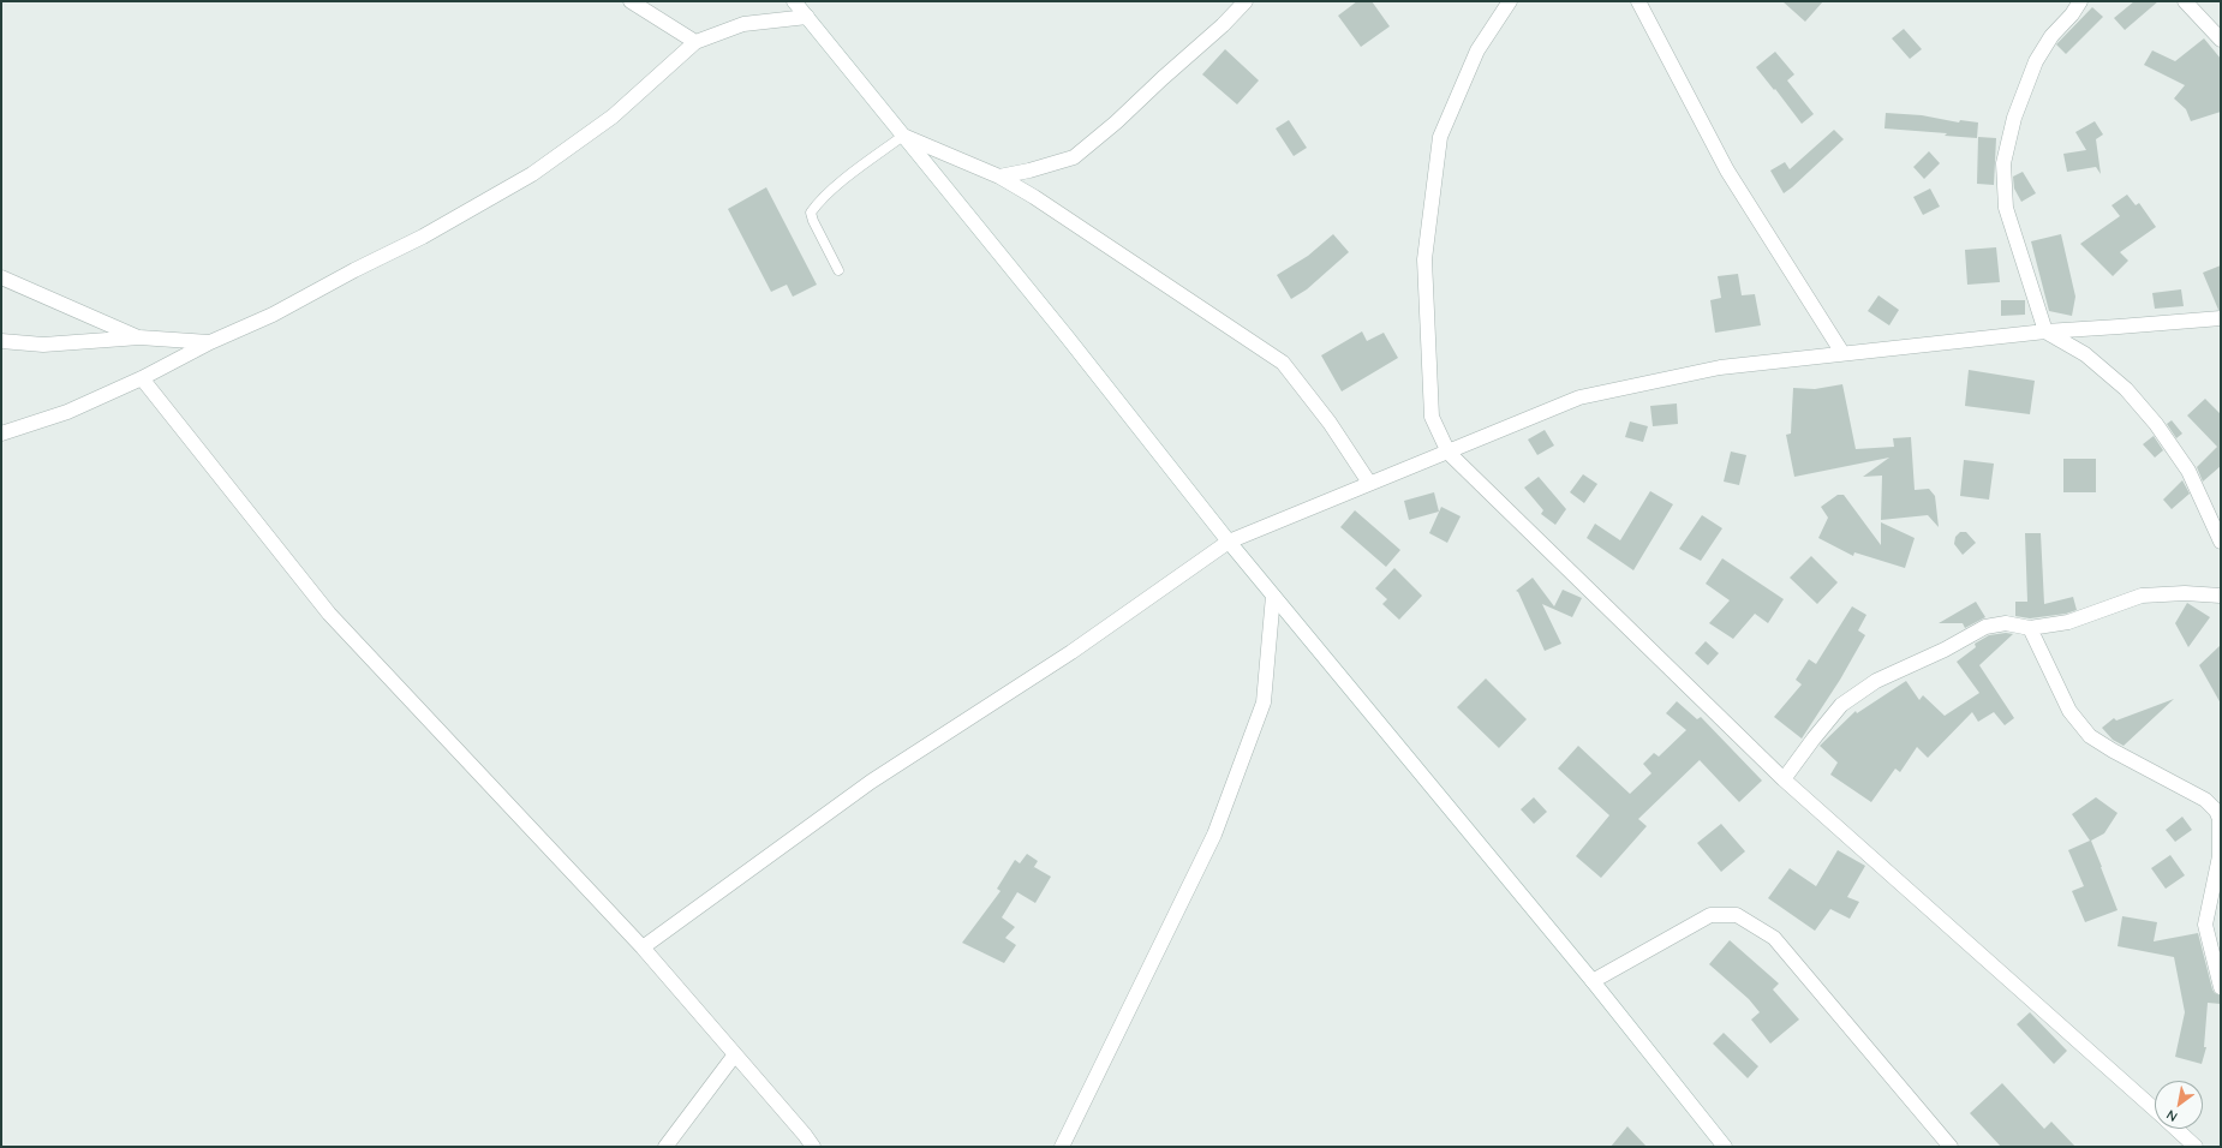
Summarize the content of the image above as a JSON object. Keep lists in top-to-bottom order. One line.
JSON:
{"north":"bottom left"}
